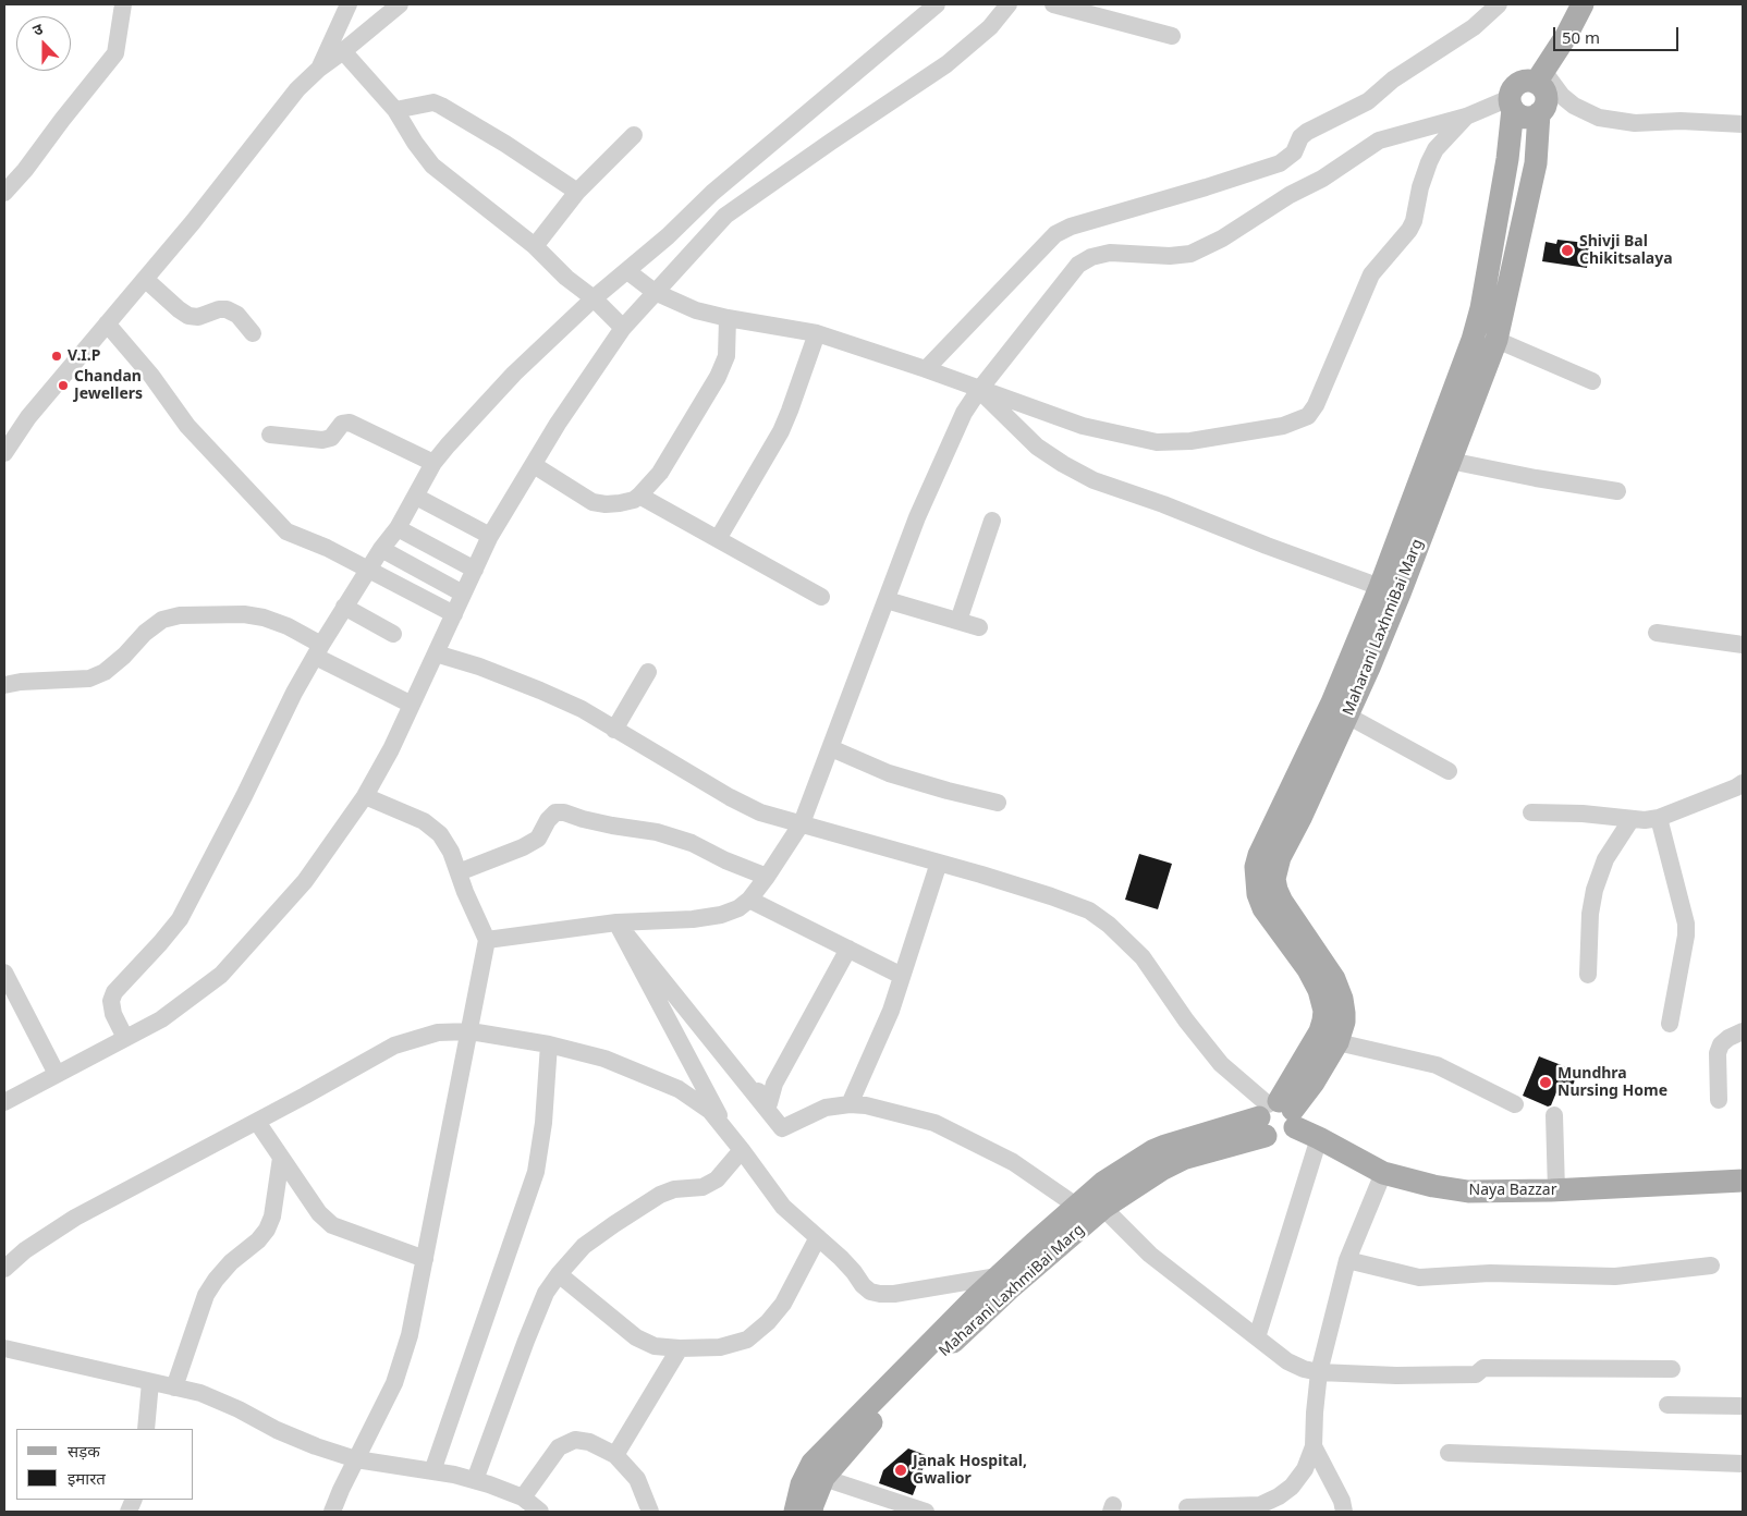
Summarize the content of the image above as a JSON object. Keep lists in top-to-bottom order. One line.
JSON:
{"streets":{"main road":["Maharani LaxhmiBai Marg","Naya Bazzar"]},"crossings":[["Maharani LaxhmiBai Marg","Naya Bazzar"]],"places":["Shivji Bal Chikitsalaya","V.I.P","Chandan Jewellers","Mundhra Nursing Home","Janak Hospital, Gwalior"],"legend":["सड़क","इमारत"],"scale_bar":"50 m","north":"top"}
